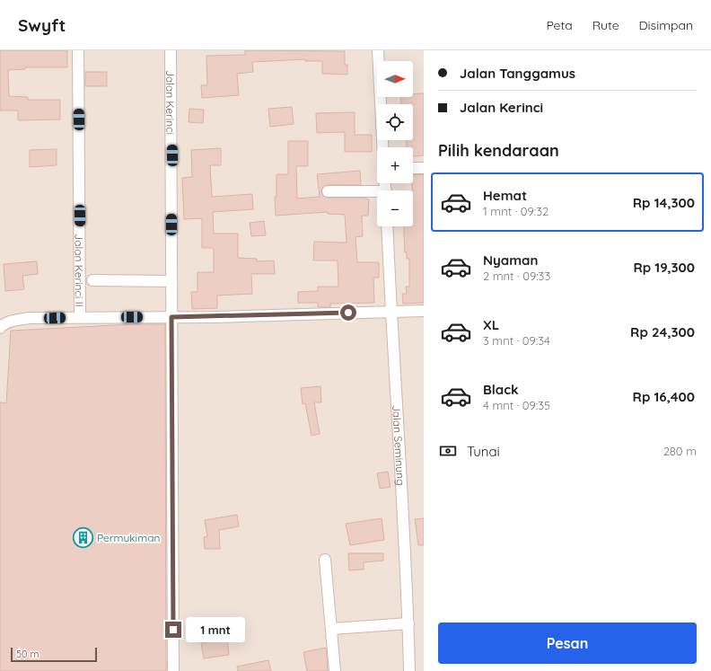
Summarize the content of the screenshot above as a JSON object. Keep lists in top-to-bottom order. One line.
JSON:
{"streets":{"street":["Jalan Kerinci","Jalan Kerinci II","Jalan Seminung"]},"places":{"building":["Permukiman"]},"scale_bar":"50 m","north":"right","page":{"header":"Swyft","nav":["Peta","Rute","Disimpan"],"banner":["Jalan Tanggamus","Jalan Kerinci"],"map_buttons":["+","−"],"heading":"Pilih kendaraan","list":[{"name":"Hemat","note":"1 mnt · 09:32","value":"Rp 14,300"},{"name":"Nyaman","note":"2 mnt · 09:33","value":"Rp 19,300"},{"name":"XL","note":"3 mnt · 09:34","value":"Rp 24,300"},{"name":"Black","note":"4 mnt · 09:35","value":"Rp 16,400"}],"pay":["Tunai","280 m"],"buttons":"Pesan","bubble":"1 mnt","scale":"50 m"}}
